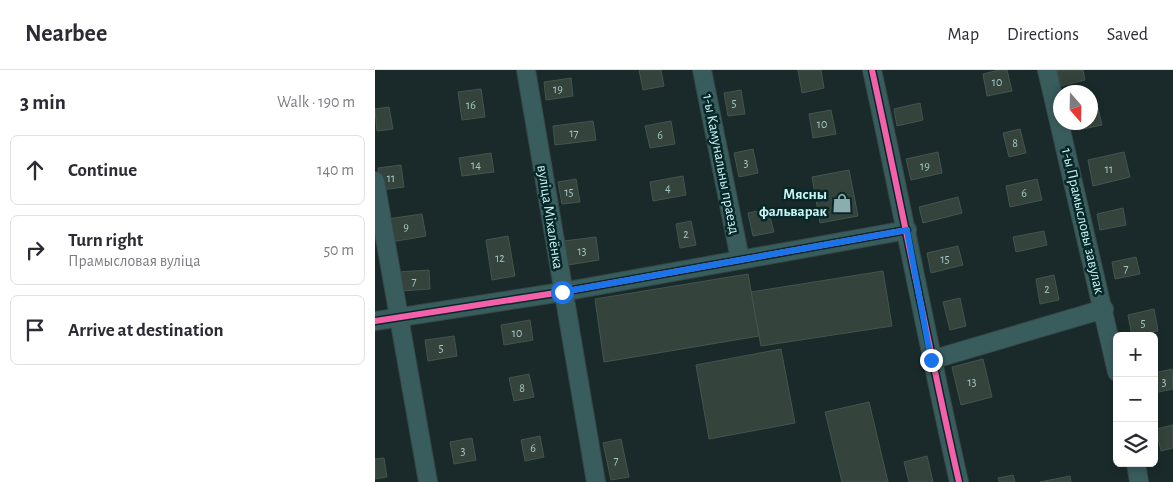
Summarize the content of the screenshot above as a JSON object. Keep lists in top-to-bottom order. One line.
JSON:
{"streets":{"street":["1-ы Камунальны праезд","вуліца Міхалёнка","1-ы Прамысловы завулак"]},"places":{"shop":["Мясны фальварак"]},"house_numbers":["10","19","5","16","10","17","6","8","3","14","19","11","11","4","15","6","9","2","13","12","15","7","7","2","5","10","5","13","3","8","6","3","7"],"north":"bottom","page":{"header":"Nearbee","nav":["Map","Directions","Saved"],"heading":["3 min","Walk · 190 m"],"list":[["Continue","140 m"],["Turn right","Прамысловая вуліца","50 m"],"Arrive at destination"],"map_buttons":["+","−"]}}
